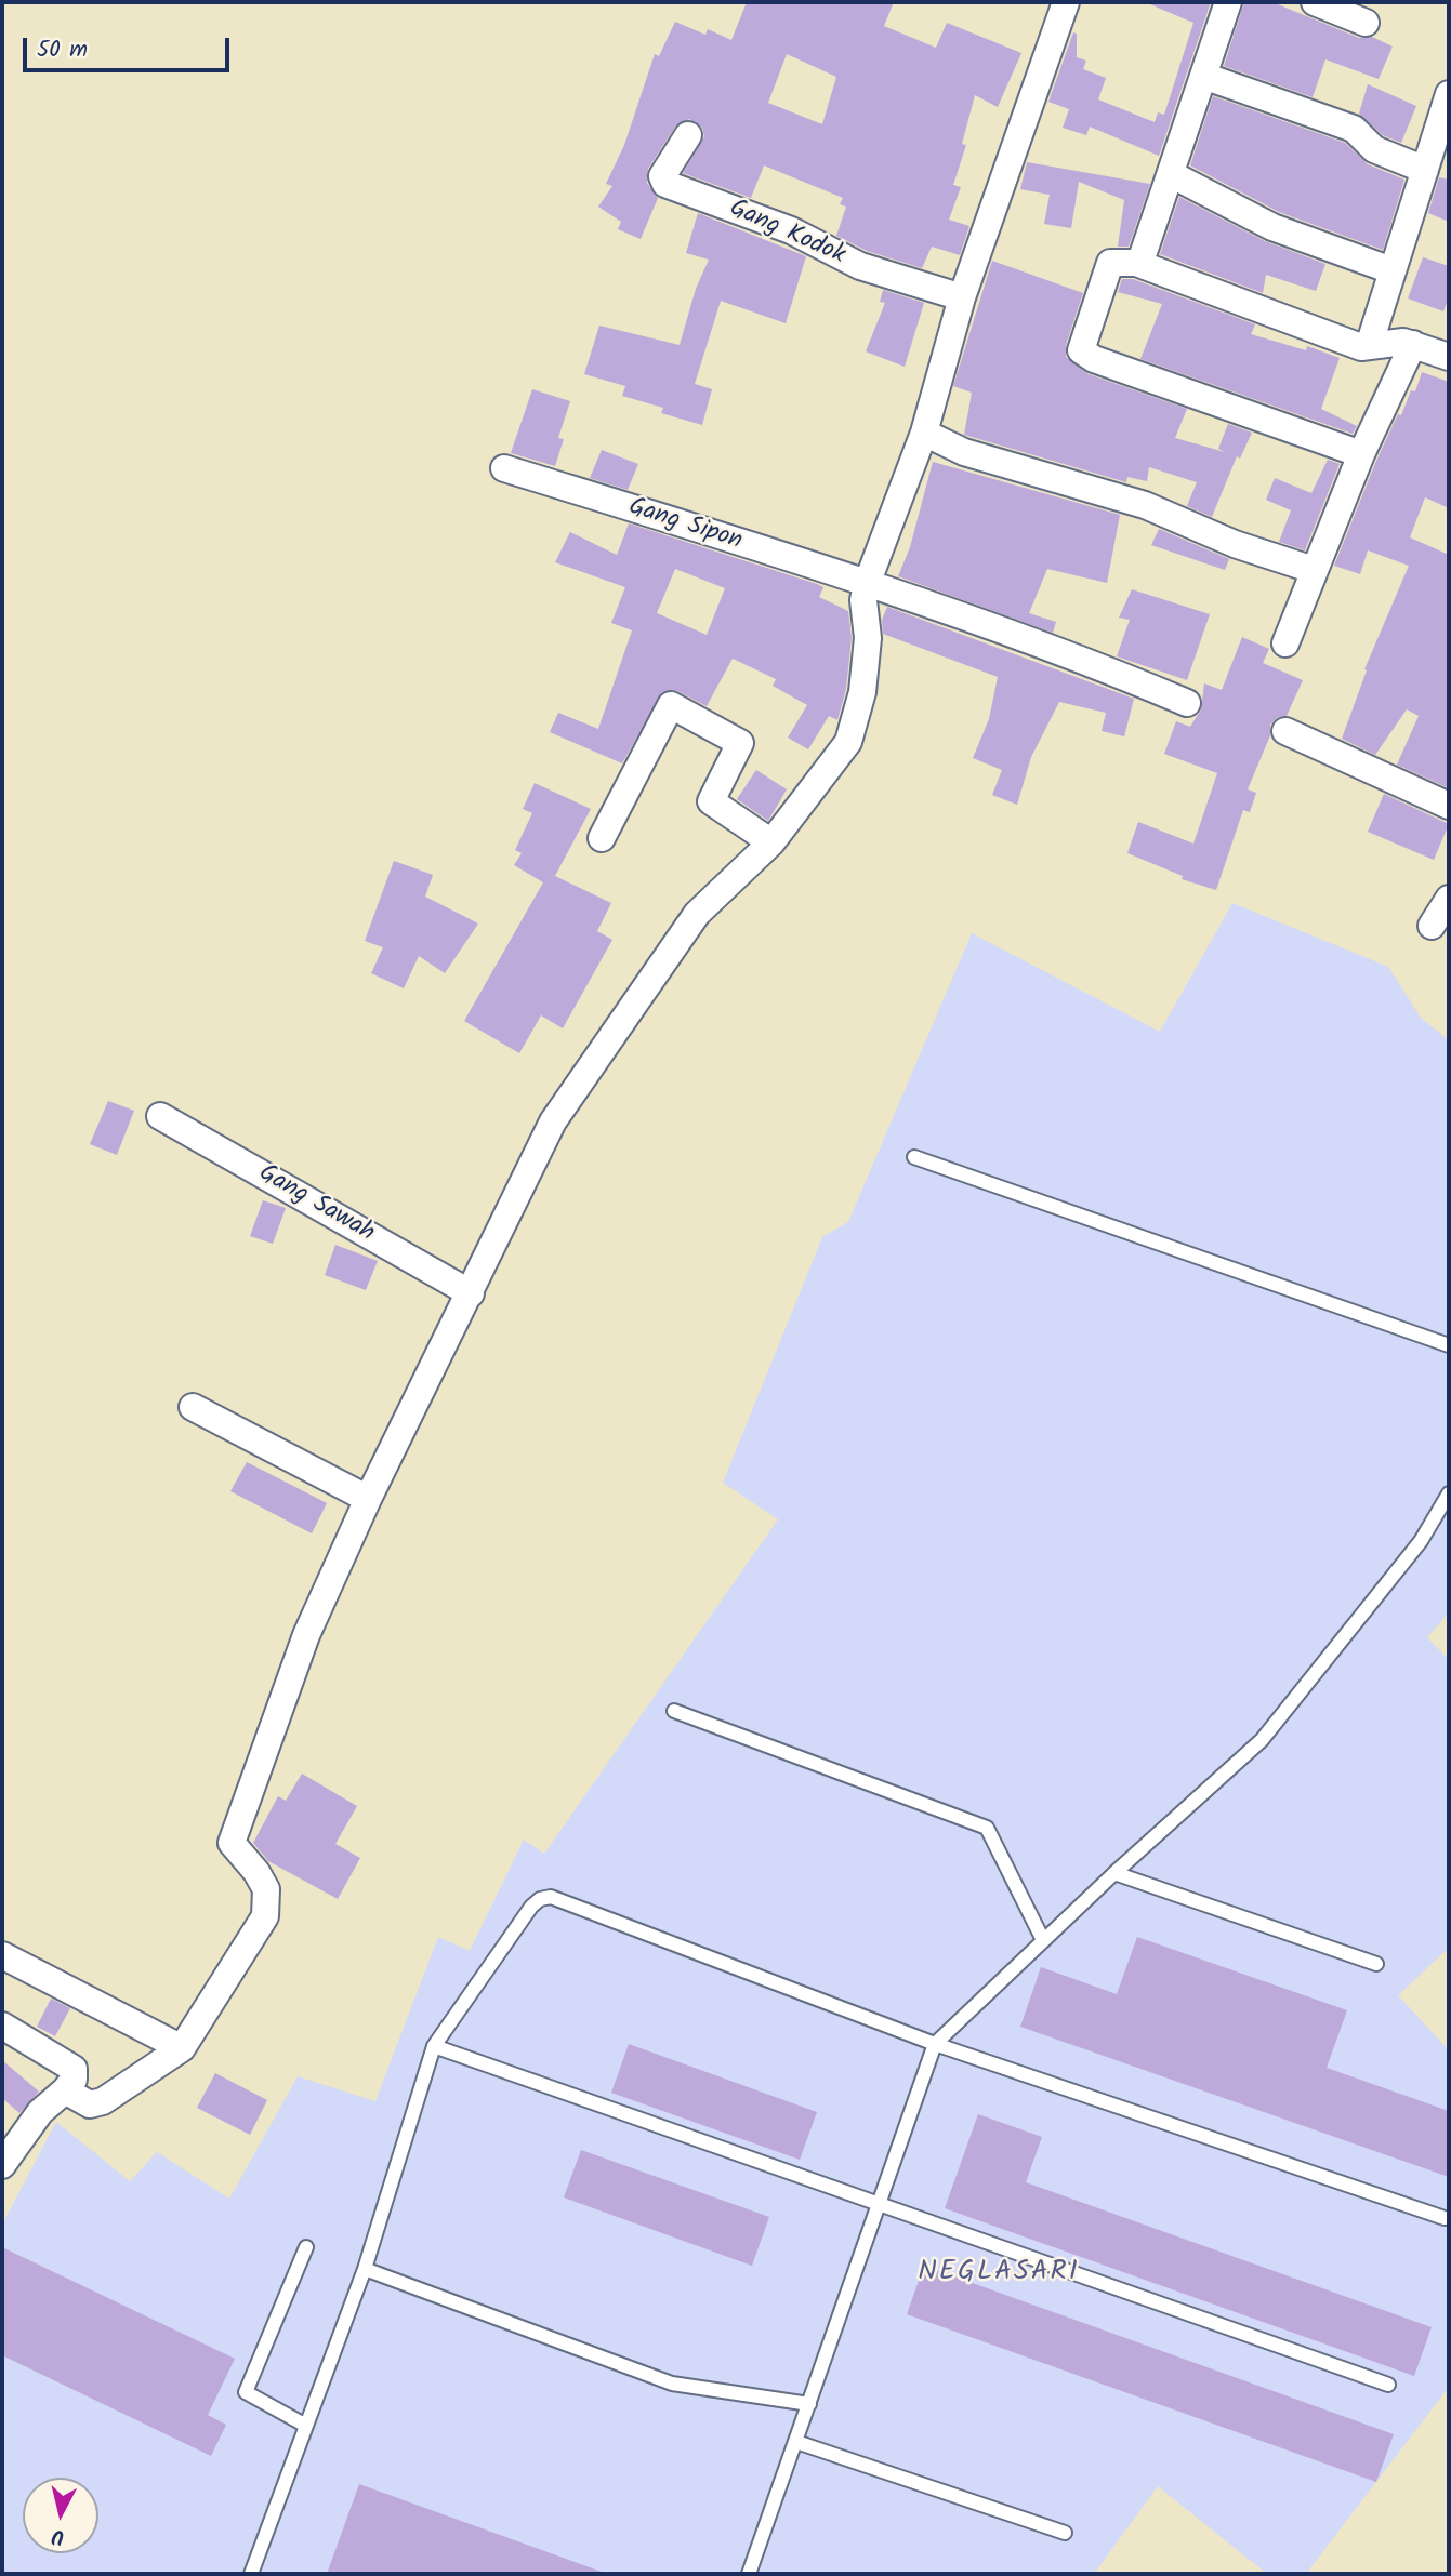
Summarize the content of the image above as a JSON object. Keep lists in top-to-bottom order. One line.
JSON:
{"streets":{"street":["Gang Kodok","Gang Sipon","Gang Sawah"]},"districts":["NEGLASARI"],"scale_bar":"50 m","north":"bottom"}
